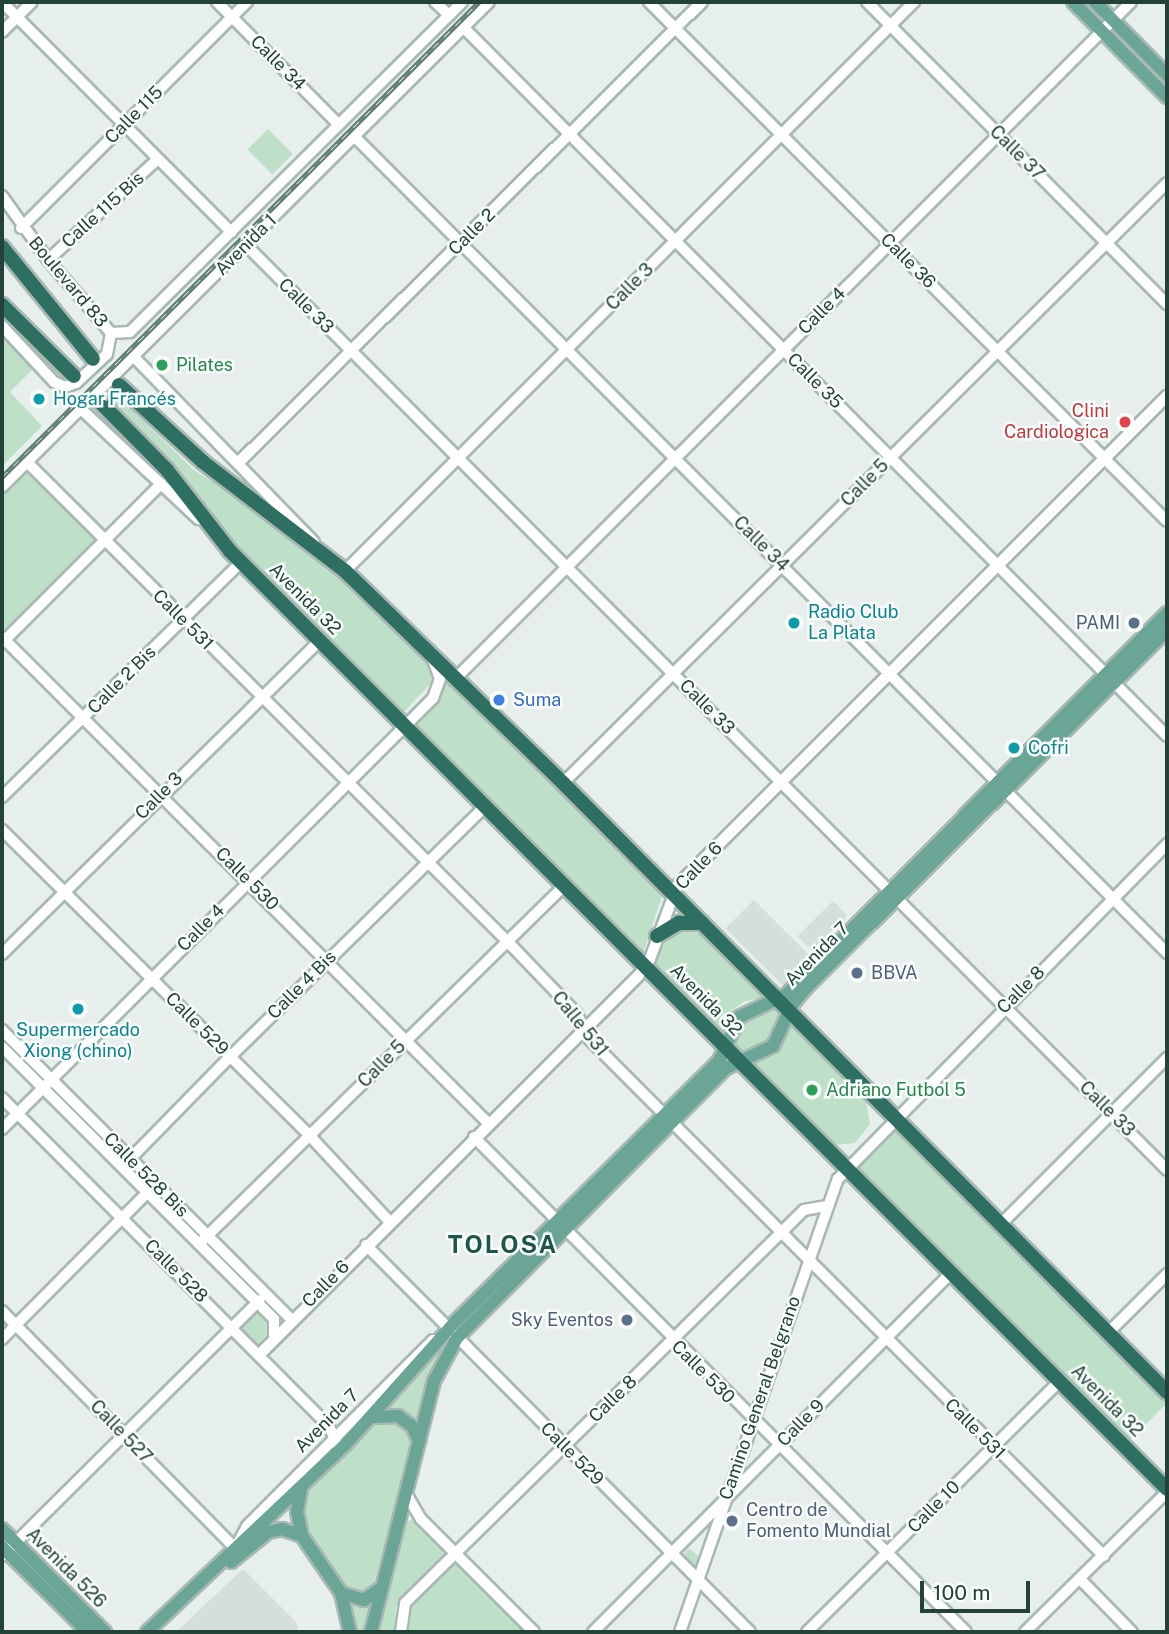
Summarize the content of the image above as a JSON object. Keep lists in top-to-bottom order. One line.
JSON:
{"streets":{"highway":["Avenida 32"],"main road":["Avenida 7","Avenida 526"],"street":["Calle 34","Calle 115","Calle 37","Calle 115 Bis","Calle 2","Avenida 1","Calle 36","Boulevard 83","Calle 3","Calle 33","Calle 4","Calle 35","Calle 5","Calle 531","Calle 2 Bis","Calle 6","Calle 530","Calle 4 Bis","Calle 8","Calle 529","Calle 528 Bis","Calle 528","Camino General Belgrano","Calle 9","Calle 527","Calle 10"]},"crossings":[["Calle 34","Calle 115"],["Calle 34","Calle 2"],["Calle 34","Avenida 1"],["Calle 34","Calle 3"],["Calle 34","Calle 4"],["Calle 34","Calle 5"],["Calle 34","Calle 6"],["Calle 34","Avenida 7"],["Calle 34","Calle 8"],["Calle 115","Boulevard 83"],["Calle 37","Calle 3"],["Calle 37","Calle 4"],["Calle 37","Calle 5"],["Calle 115 Bis","Boulevard 83"],["Calle 2","Calle 36"],["Calle 2","Calle 33"],["Calle 2","Calle 35"],["Avenida 1","Boulevard 83"],["Avenida 1","Calle 33"],["Avenida 1","Calle 35"],["Avenida 1","Avenida 32"],["Avenida 1","Calle 531"],["Calle 36","Calle 3"],["Calle 36","Calle 4"],["Calle 36","Calle 5"],["Calle 36","Calle 6"],["Calle 3","Calle 33"],["Calle 3","Calle 35"],["Calle 3","Avenida 32"],["Calle 3","Calle 531"],["Calle 3","Calle 530"],["Calle 3","Calle 529"],["Calle 33","Calle 4"],["Calle 33","Calle 5"],["Calle 33","Calle 6"],["Calle 33","Avenida 7"],["Calle 33","Calle 8"],["Calle 4","Calle 35"],["Calle 4","Avenida 32"],["Calle 4","Calle 531"],["Calle 4","Calle 530"],["Calle 4","Calle 529"],["Calle 4","Calle 528 Bis"],["Calle 4","Calle 528"],["Calle 35","Calle 5"],["Calle 35","Calle 6"],["Calle 35","Avenida 7"],["Calle 5","Avenida 32"],["Calle 5","Calle 531"],["Calle 5","Calle 530"],["Calle 5","Calle 529"],["Calle 5","Calle 528 Bis"],["Avenida 32","Calle 2 Bis"],["Avenida 32","Calle 6"],["Avenida 32","Avenida 7"],["Avenida 32","Calle 4 Bis"],["Avenida 32","Calle 8"],["Avenida 32","Camino General Belgrano"],["Avenida 32","Calle 9"],["Avenida 32","Calle 10"],["Calle 531","Calle 2 Bis"],["Calle 531","Calle 6"],["Calle 531","Avenida 7"],["Calle 531","Calle 4 Bis"],["Calle 531","Calle 8"],["Calle 531","Camino General Belgrano"],["Calle 531","Calle 9"],["Calle 531","Calle 10"],["Calle 2 Bis","Calle 530"],["Calle 6","Calle 530"],["Calle 6","Calle 529"],["Calle 6","Calle 528 Bis"],["Calle 6","Calle 528"],["Calle 530","Avenida 7"],["Calle 530","Calle 4 Bis"],["Calle 530","Calle 8"],["Calle 530","Camino General Belgrano"],["Calle 530","Calle 9"],["Calle 530","Calle 10"],["Avenida 7","Calle 529"],["Avenida 7","Calle 528"],["Avenida 7","Calle 527"],["Calle 4 Bis","Calle 529"],["Calle 4 Bis","Calle 528 Bis"],["Calle 8","Calle 529"],["Calle 8","Camino General Belgrano"],["Calle 529","Camino General Belgrano"],["Calle 529","Calle 9"],["Camino General Belgrano","Calle 9"]],"districts":["TOLOSA"],"places":["Pilates","Hogar Francés","Clini Cardiologica","Radio Club La Plata","PAMI","Suma","Cofri","BBVA","Supermercado Xiong (chino)","Adriano Futbol 5","Sky Eventos","Centro de Fomento Mundial"],"scale_bar":"100 m"}
